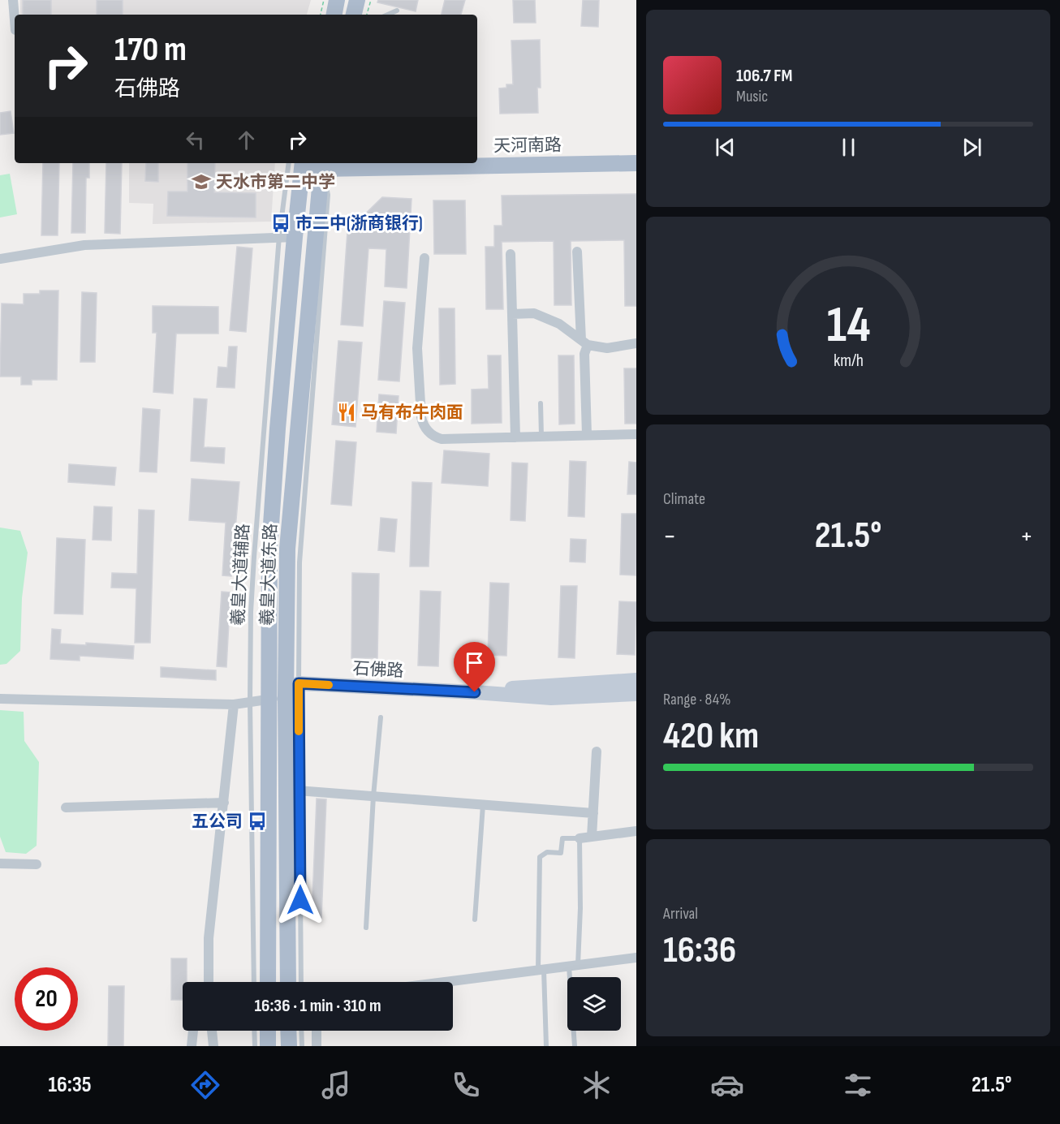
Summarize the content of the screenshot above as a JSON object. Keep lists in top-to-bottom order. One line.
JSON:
{"streets":{"main road":["天河南路","羲皇大道东路"],"street":["石佛路"],"lane":["羲皇大道辅路"]},"crossings":[["天河南路","羲皇大道东路"],["羲皇大道辅路","羲皇大道东路"]],"places":{"school or university":["天水市第二中学"],"bus stop":["市二中(浙商银行)","五公司"],"restaurant":["马有布牛肉面"]},"page":{"turn":["170 m","石佛路"],"song":["106.7 FM","Music"],"tile":["Climate",["Range · 84%","420 km"],["Arrival","16:36"]],"heat":["−","21.5°","+"],"limit":"20","trip":"16:36 · 1 min · 310 m","tabs":["16:35","21.5°"],"gauge":["14","km/h"]}}
